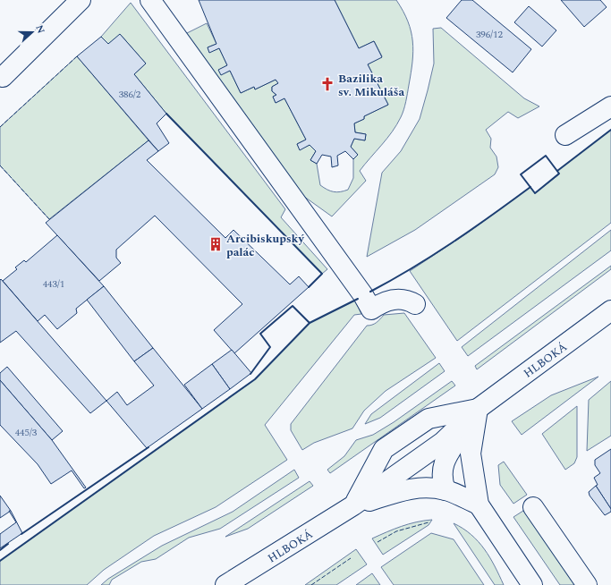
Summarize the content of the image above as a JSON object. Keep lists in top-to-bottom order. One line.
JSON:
{"streets":{"street":["HLBOKÁ"]},"places":{"church":["Bazilika sv. Mikuláša"],"building":["Arcibiskupský palác"]},"house_numbers":["396/12","386/2","443/1","445/3"],"north":"right"}
